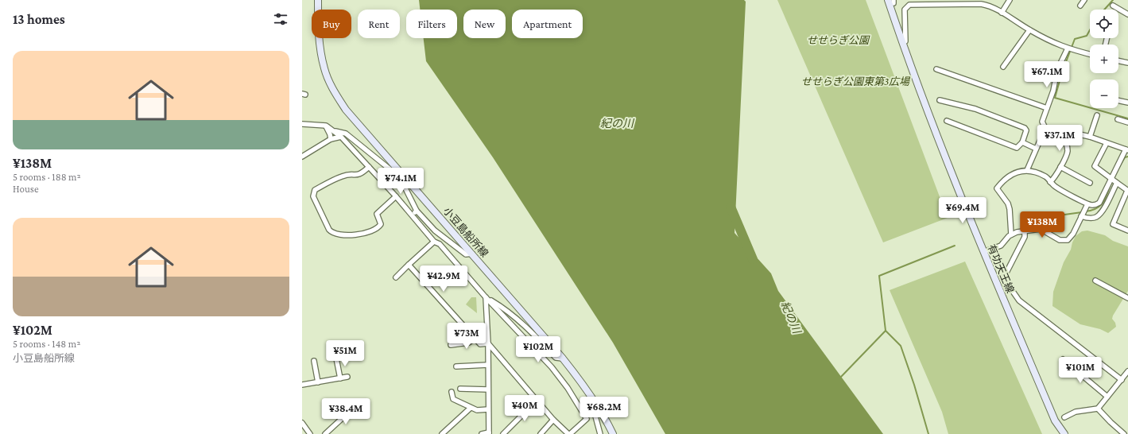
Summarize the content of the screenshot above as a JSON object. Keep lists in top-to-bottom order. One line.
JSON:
{"streets":{"main road":["小豆島船所線","有功天王線"]},"water":["紀の川"],"parks":["せせらぎ公園","せせらぎ公園東第3広場"],"page":{"heading":"13 homes","map_buttons":["+","−"],"chip":["Buy","Rent","Filters","New","Apartment"],"list":[{"name":"¥138M","note":"5 rooms · 188 m² · House"},{"name":"¥102M","note":"5 rooms · 148 m² · 小豆島船所線"}],"price":["¥67.1M","¥37.1M","¥74.1M","¥69.4M","¥138M","¥42.9M","¥73M","¥102M","¥51M","¥101M","¥40M","¥68.2M","¥38.4M"]}}
